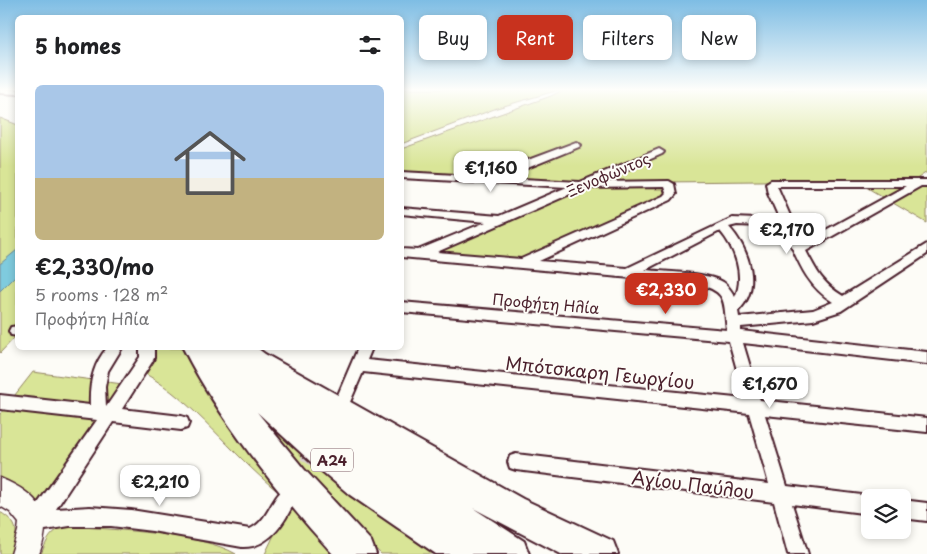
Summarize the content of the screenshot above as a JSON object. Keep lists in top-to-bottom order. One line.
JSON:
{"streets":{"highway":["Α24"],"street":["Ξενοφώντος","Προφήτη Ηλία","Μπότσκαρη Γεωργίου","Αγίου Παύλου"]},"page":{"chip":["Buy","Rent","Filters","New"],"heading":"5 homes","list":[{"name":"€2,330/mo","note":"5 rooms · 128 m² · Προφήτη Ηλία"}],"price":["€1,160","€2,170","€2,330","€1,670","€2,210"]}}
